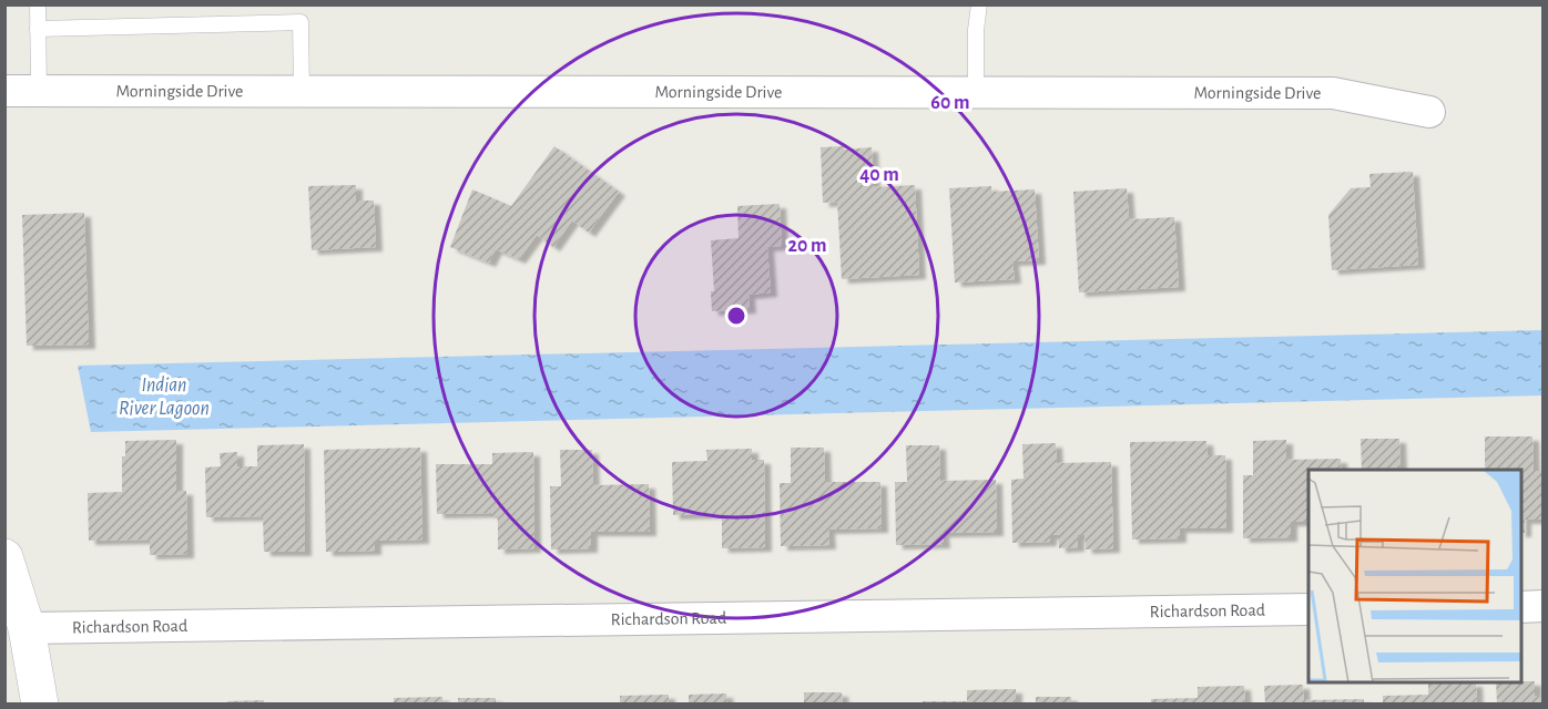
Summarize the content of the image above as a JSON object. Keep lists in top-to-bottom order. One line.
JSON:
{"streets":{"street":["Morningside Drive","Richardson Road"]},"water":["Indian River Lagoon"],"rings":["60 m","40 m","20 m"]}
